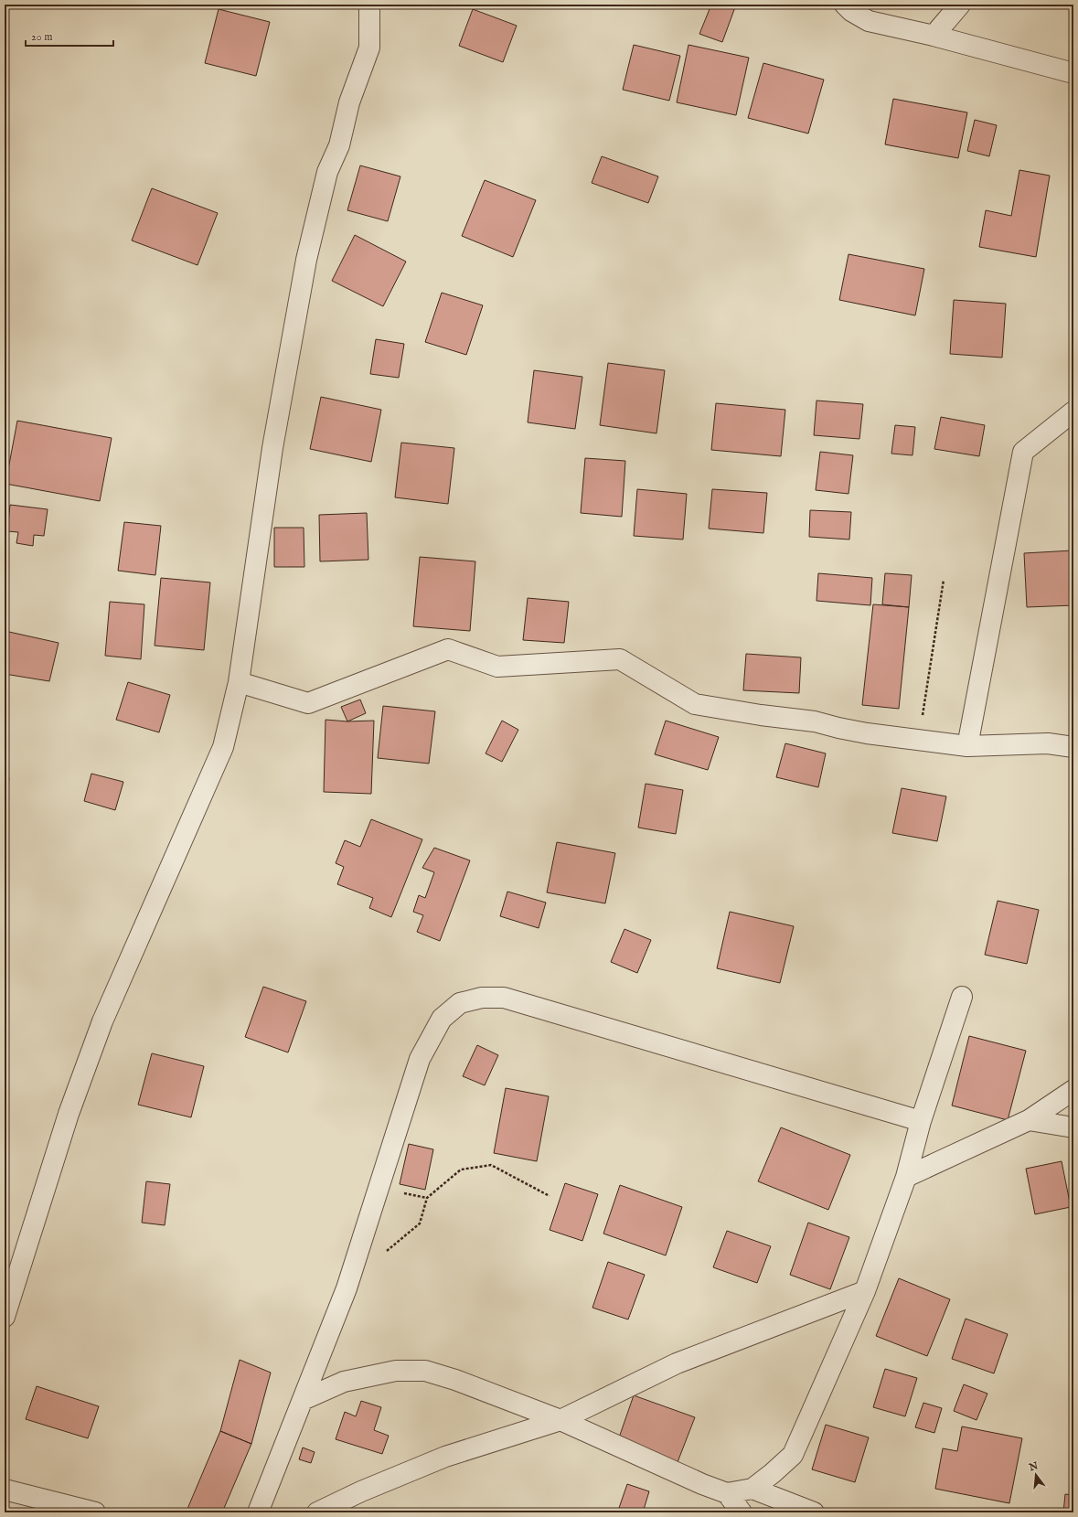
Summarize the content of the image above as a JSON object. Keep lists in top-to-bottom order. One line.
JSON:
{"scale_bar":"20 m","north":"top"}
